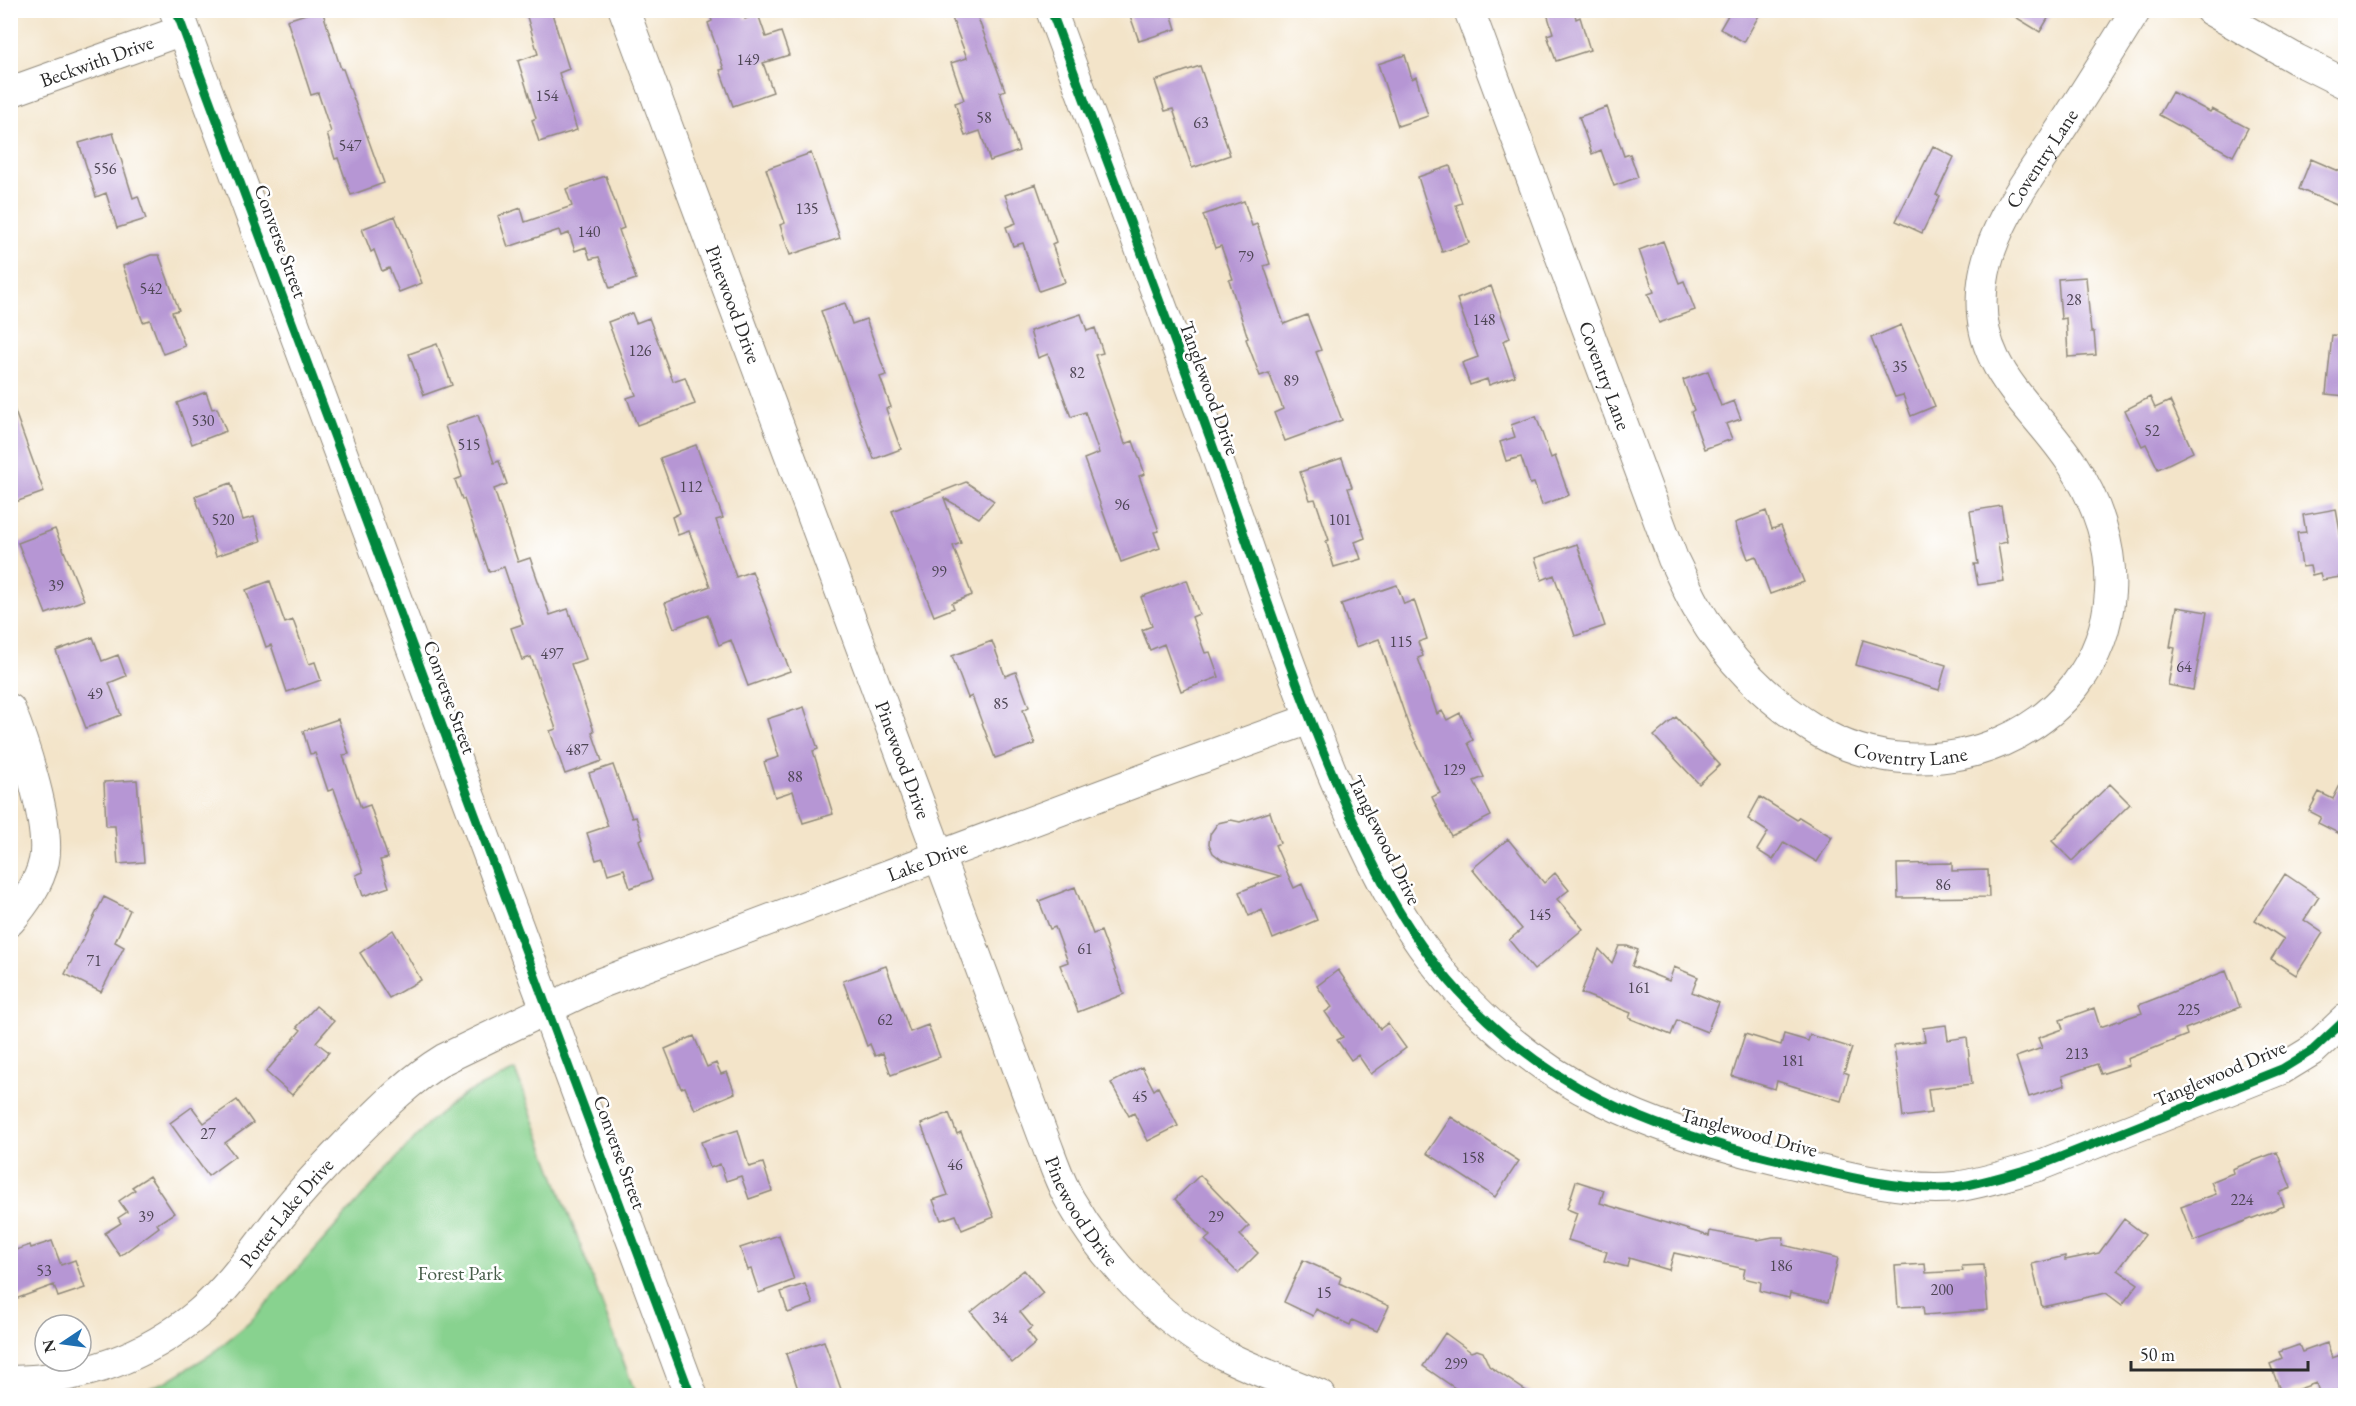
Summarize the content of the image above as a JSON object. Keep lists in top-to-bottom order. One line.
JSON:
{"streets":{"main road":["Converse Street"],"street":["Beckwith Drive","Coventry Lane","Pinewood Drive","Tanglewood Drive","Lake Drive","Porter Lake Drive"]},"crossings":[["Beckwith Drive","Converse Street"],["Converse Street","Lake Drive"],["Converse Street","Porter Lake Drive"],["Pinewood Drive","Lake Drive"],["Tanglewood Drive","Lake Drive"],["Lake Drive","Porter Lake Drive"]],"parks":["Forest Park"],"house_numbers":["149","154","58","63","547","556","135","140","79","542","28","148","126","35","82","89","530","52","515","112","96","520","101","99","39","115","497","64","49","85","487","129","88","86","145","61","71","161","225","62","213","181","45","27","158","46","224","39","29","186","53","200","15","34","299"],"scale_bar":"50 m","north":"left"}
